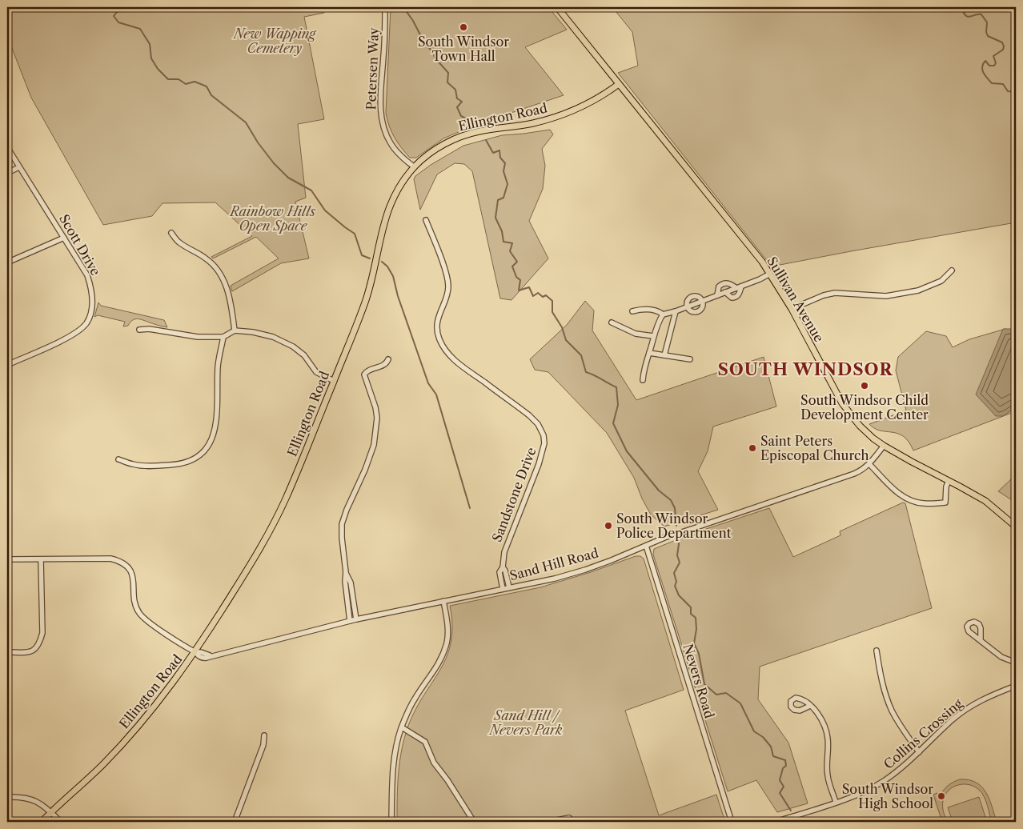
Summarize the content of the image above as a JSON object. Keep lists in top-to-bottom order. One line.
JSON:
{"streets":{"main road":["Ellington Road","Sullivan Avenue"],"street":["Petersen Way","Scott Drive","Sandstone Drive","Sand Hill Road","Nevers Road","Collins Crossing"]},"crossings":[["Petersen Way","Ellington Road"],["Ellington Road","Sullivan Avenue"],["Ellington Road","Sand Hill Road"],["Sullivan Avenue","Sand Hill Road"],["Sandstone Drive","Sand Hill Road"],["Sand Hill Road","Nevers Road"]],"districts":["SOUTH WINDSOR"],"parks":["New Wapping Cemetery","Rainbow Hills Open Space","Sand Hill / Nevers Park"],"places":["South Windsor Town Hall","South Windsor Child Development Center","Saint Peters Episcopal Church","South Windsor Police Department","South Windsor High School"]}
